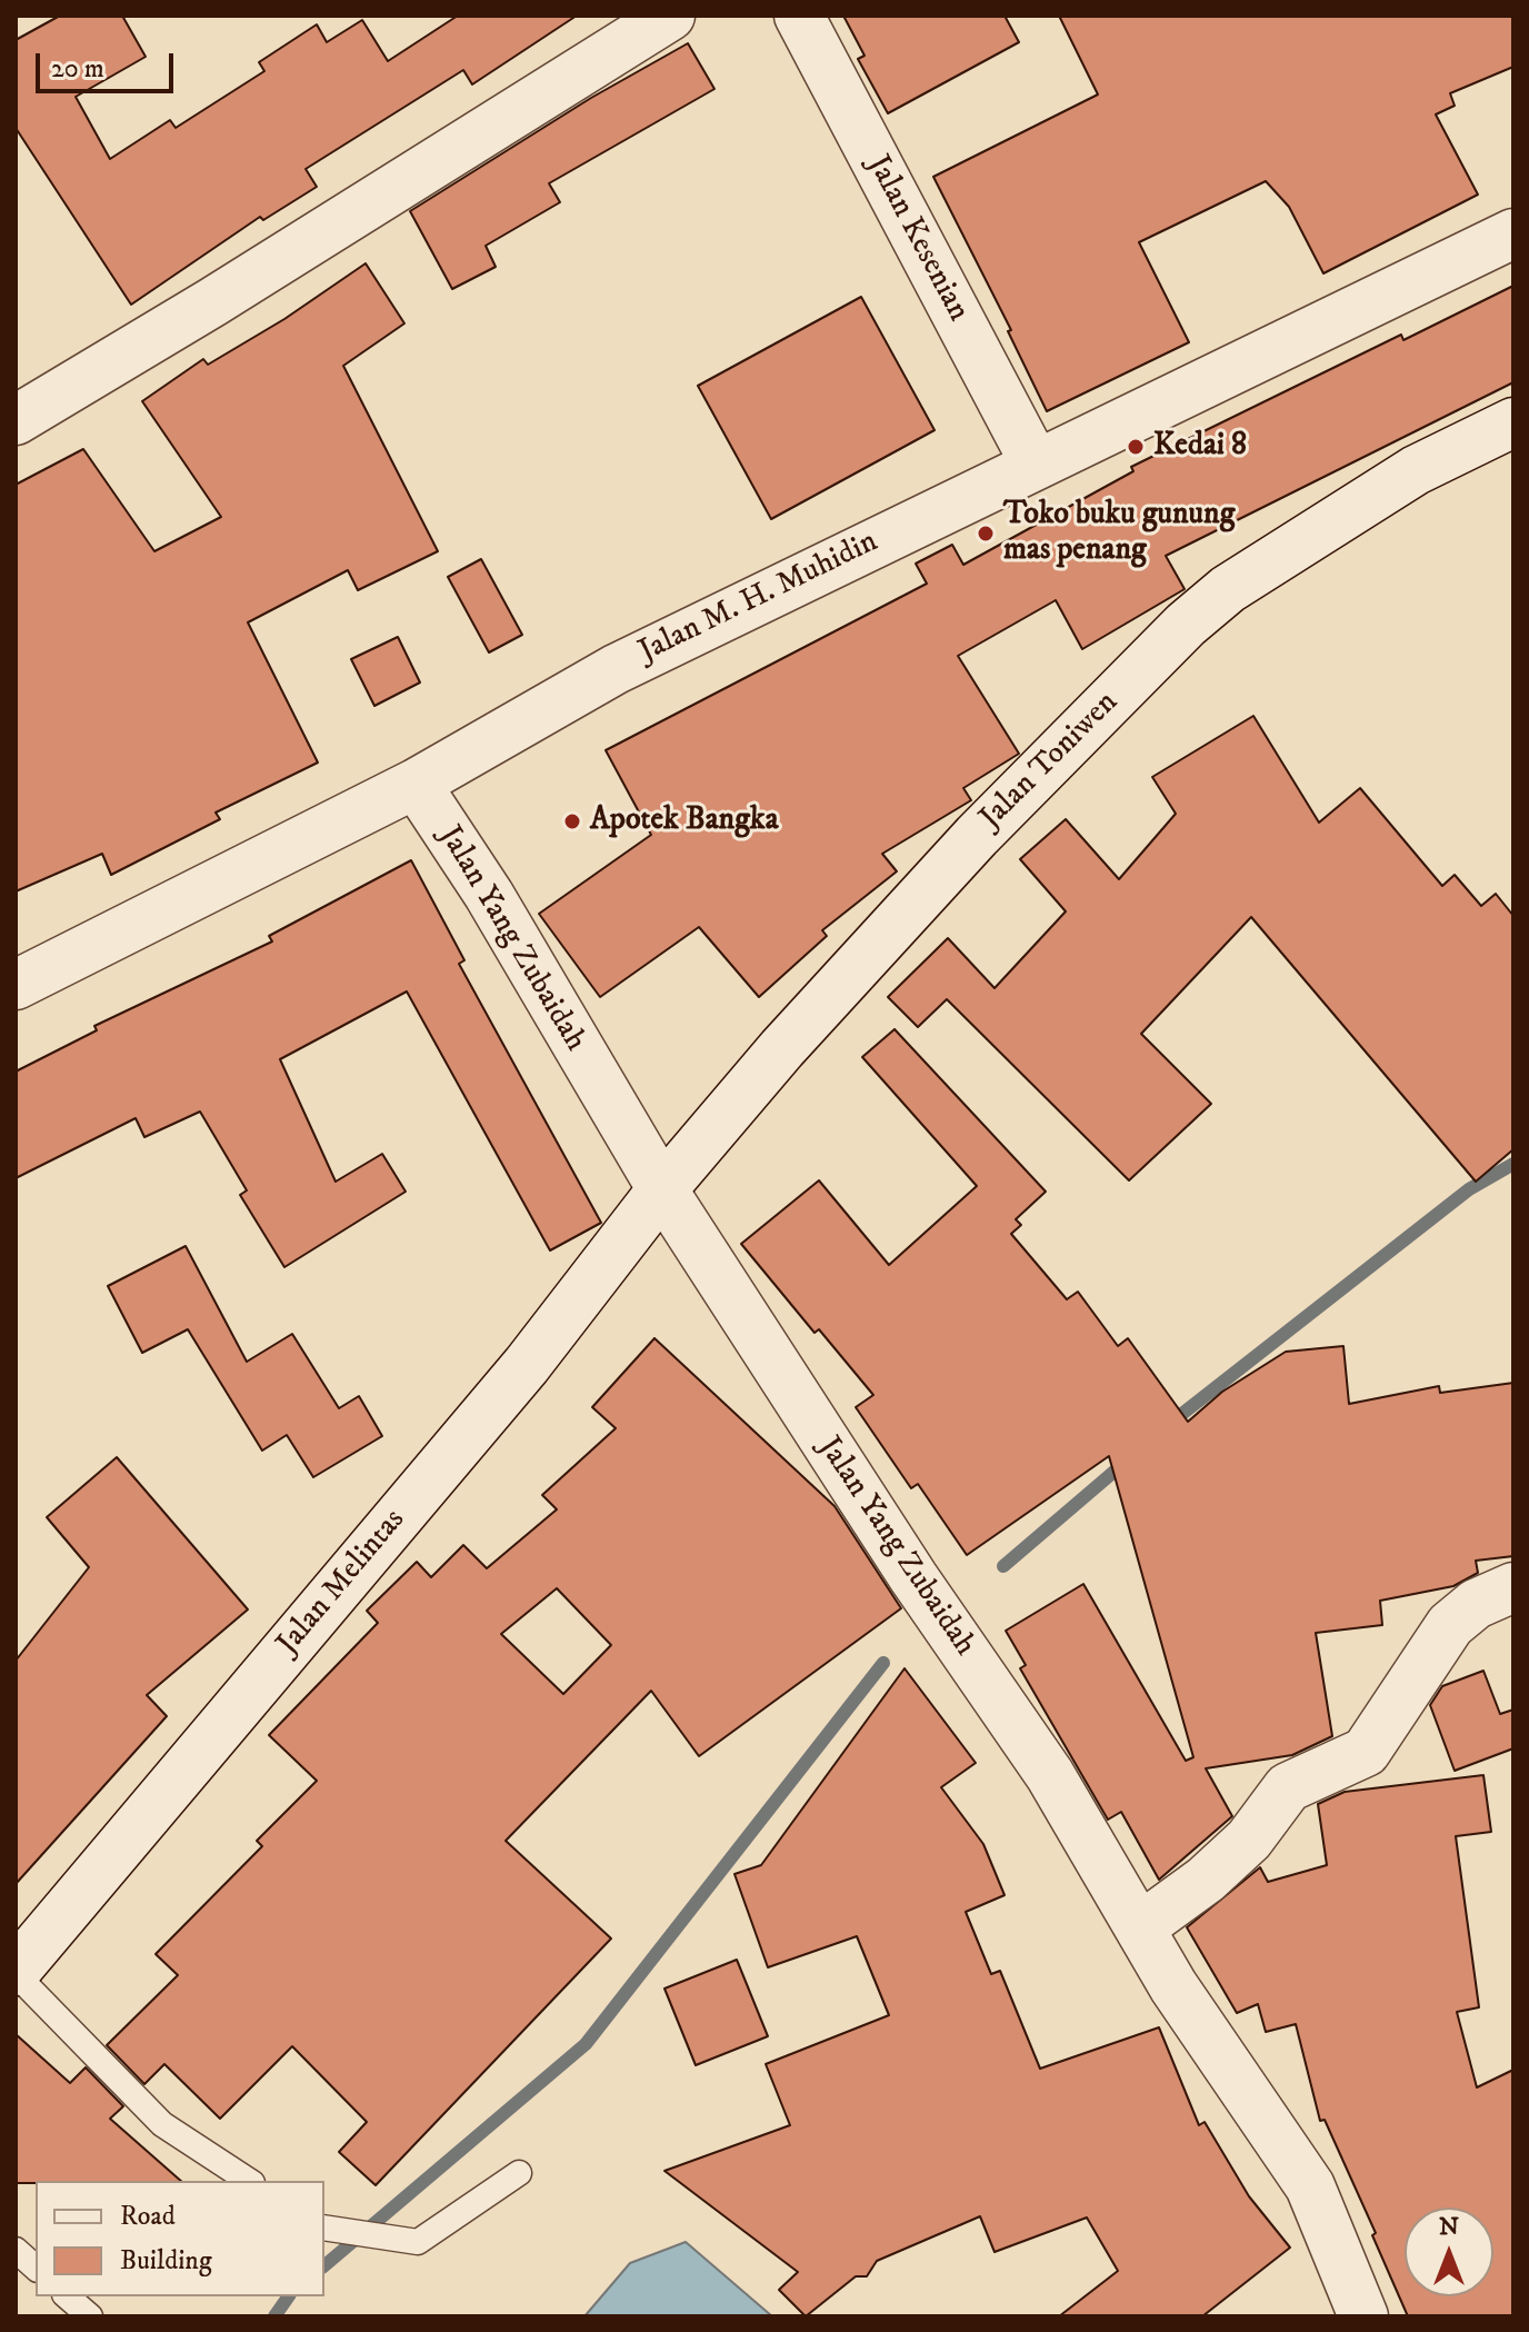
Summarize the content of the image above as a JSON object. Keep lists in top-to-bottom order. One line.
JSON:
{"streets":{"street":["Jalan Kesenian","Jalan M. H. Muhidin","Jalan Toniwen","Jalan Yang Zubaidah","Jalan Melintas"]},"crossings":[["Jalan Kesenian","Jalan M. H. Muhidin"],["Jalan M. H. Muhidin","Jalan Yang Zubaidah"],["Jalan Toniwen","Jalan Yang Zubaidah"],["Jalan Toniwen","Jalan Melintas"],["Jalan Yang Zubaidah","Jalan Melintas"]],"places":["Kedai 8","Toko buku gunung mas penang","Apotek Bangka"],"legend":["Road","Building"],"scale_bar":"20 m","north":"top"}
